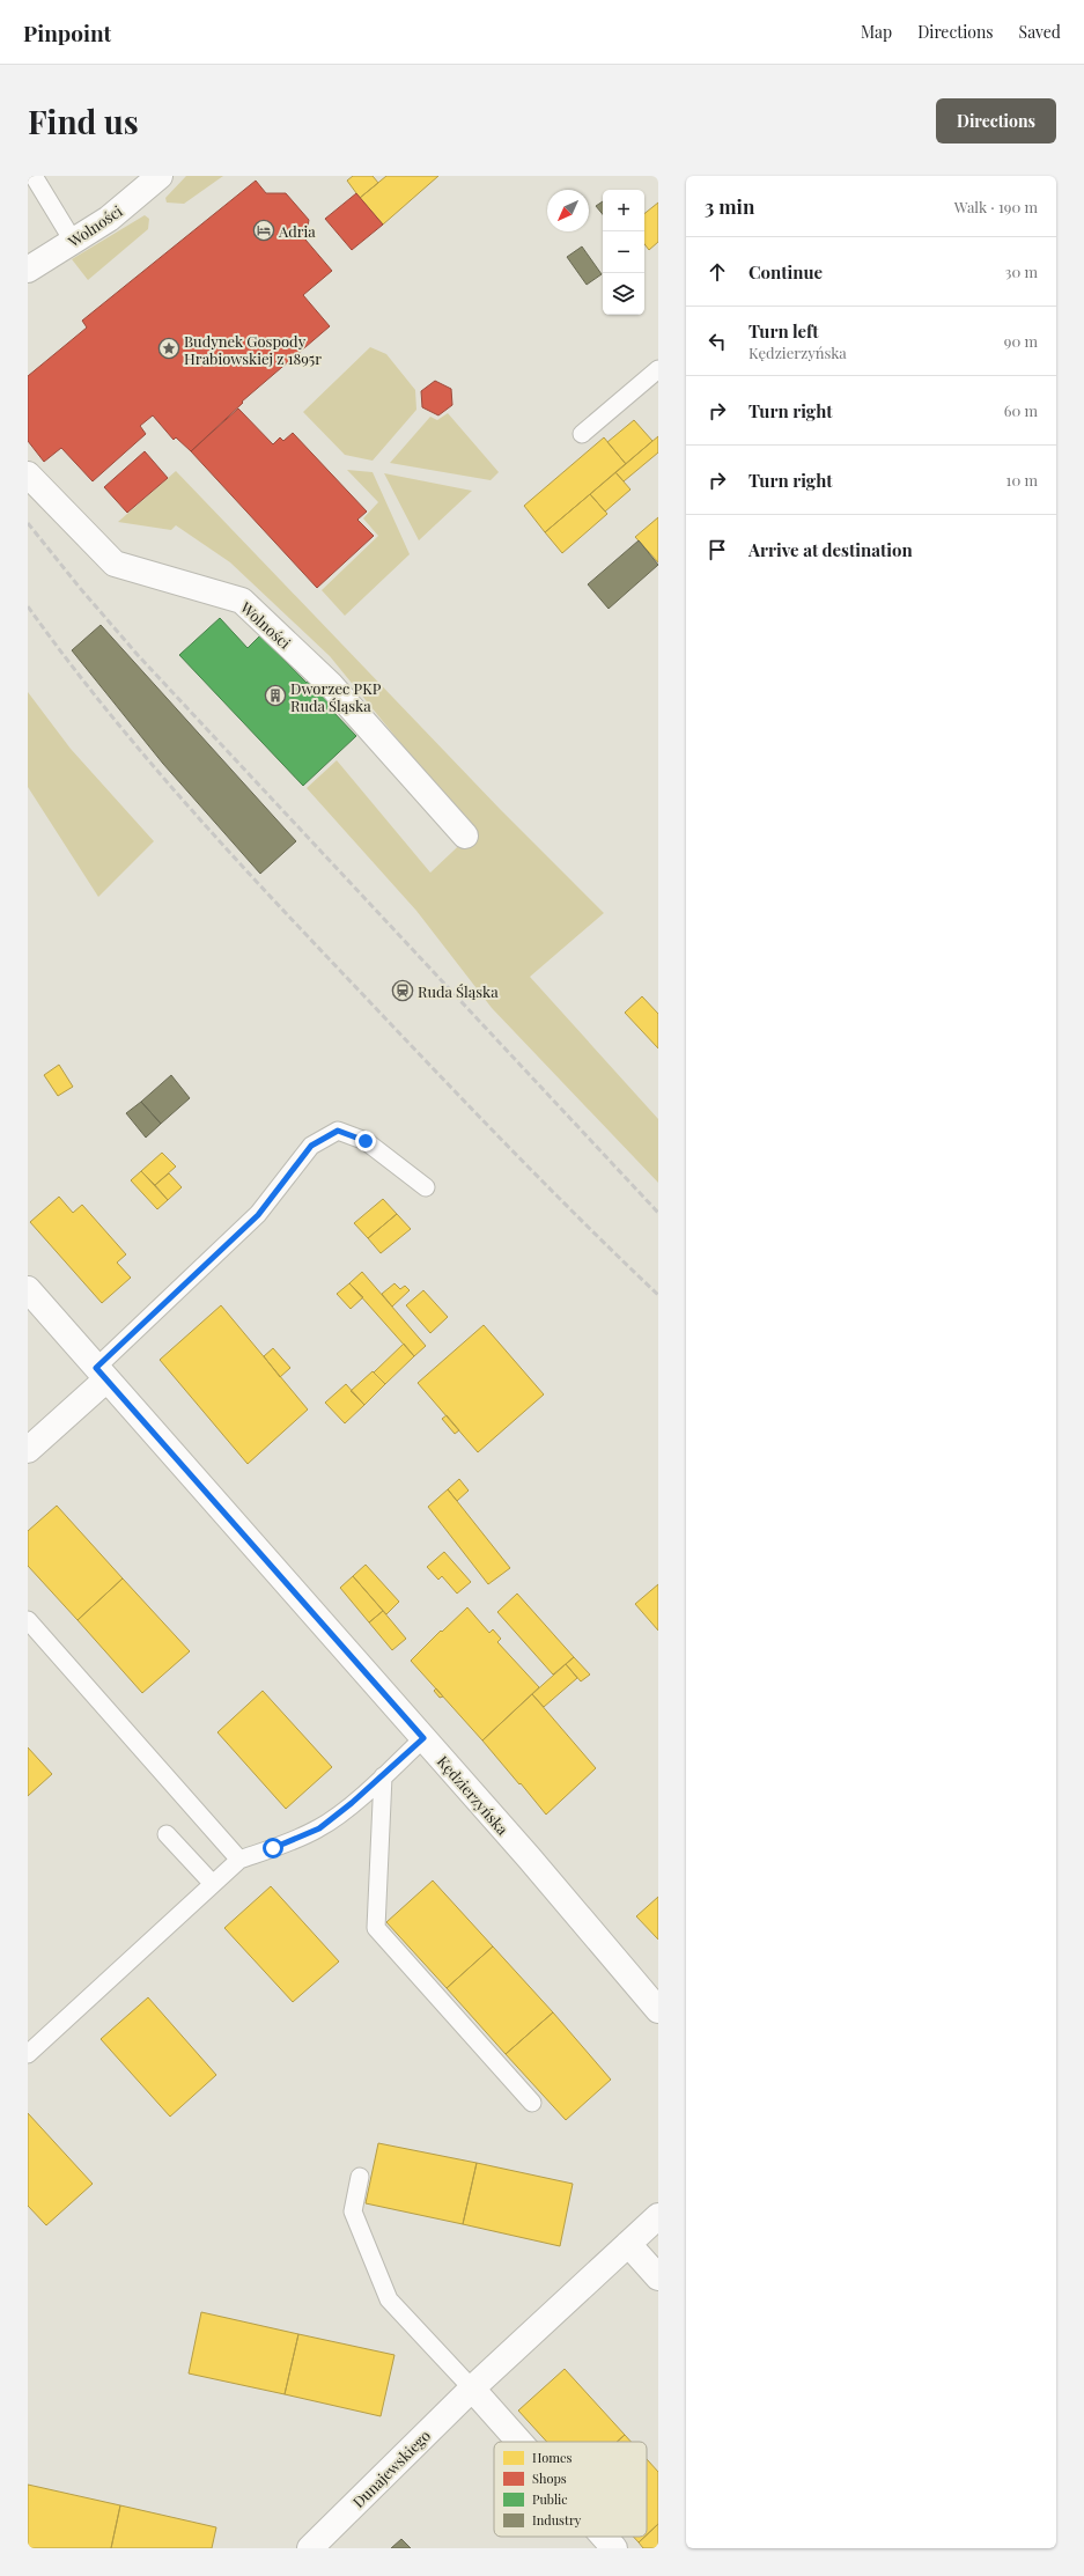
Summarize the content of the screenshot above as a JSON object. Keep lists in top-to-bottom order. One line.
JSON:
{"streets":{"street":["Wolności","Kędzierzyńska","Dunajewskiego"]},"places":{"hotel":["Adria"],"place":["Budynek Gospody Hrabiowskiej z 1895r"],"building":["Dworzec PKP Ruda Śląska"],"station":["Ruda Śląska"]},"legend":["Homes","Shops","Public","Industry"],"north":"bottom left","page":{"header":"Pinpoint","nav":["Map","Directions","Saved"],"buttons":"Directions","title":"Find us","heading":["3 min","Walk · 190 m"],"map_buttons":["+","−"],"list":[["Continue","30 m"],["Turn left","Kędzierzyńska","90 m"],["Turn right","60 m"],["Turn right","10 m"],"Arrive at destination"]}}
